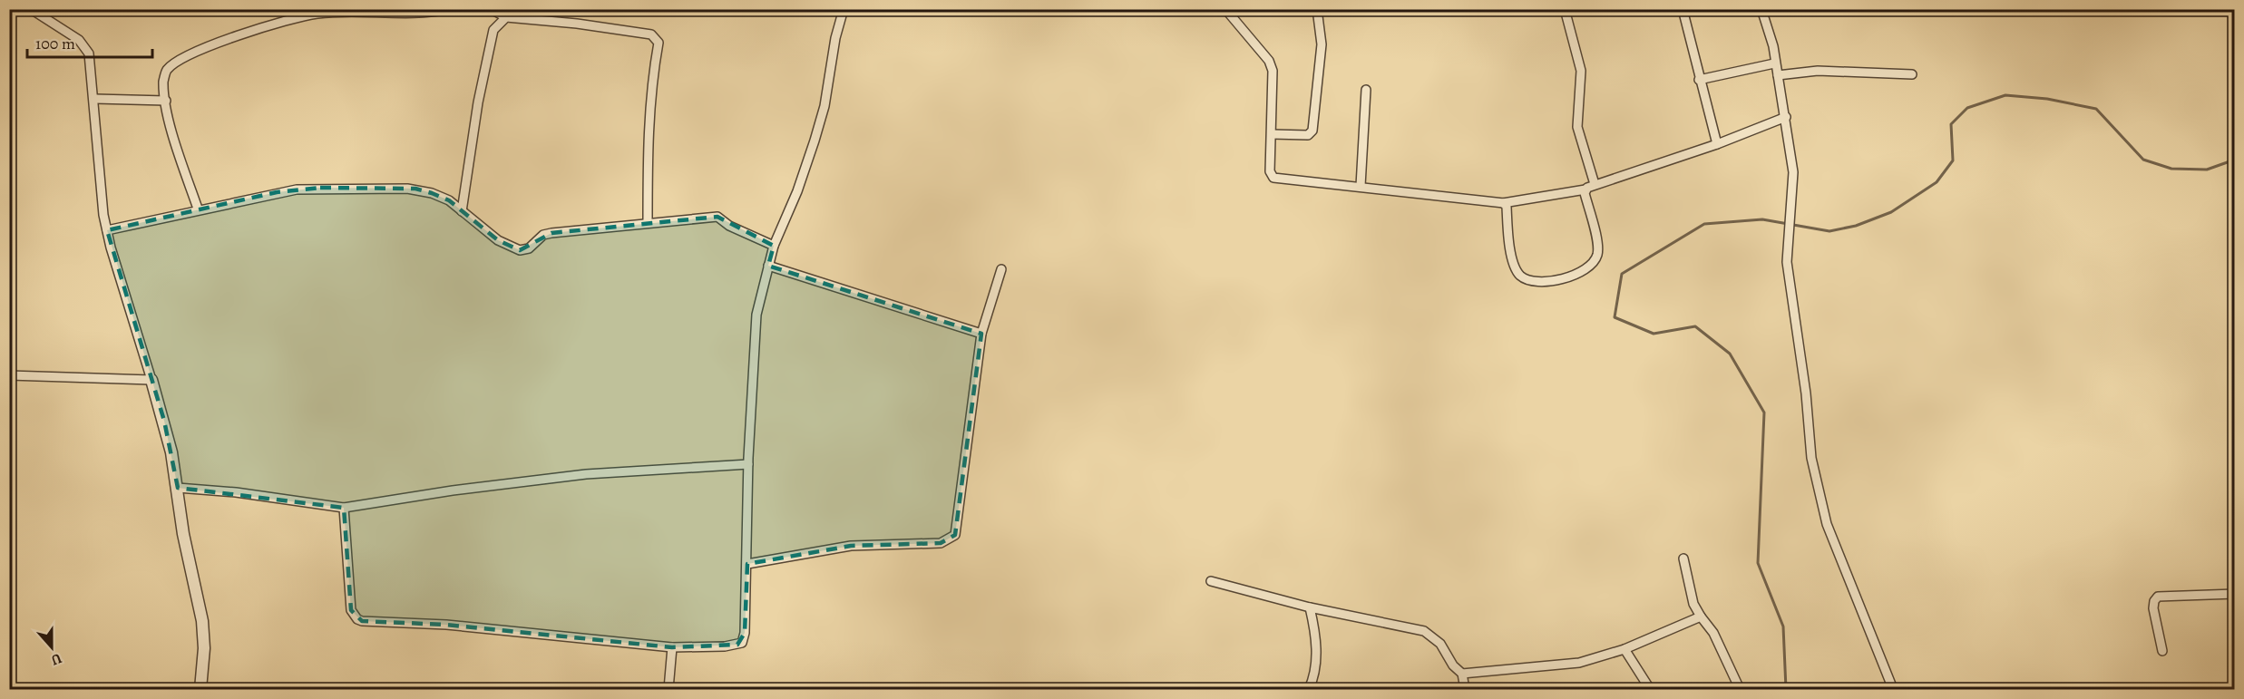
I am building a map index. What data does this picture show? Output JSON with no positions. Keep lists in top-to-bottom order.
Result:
{
  "scale_bar": "100 m",
  "north": "bottom"
}
